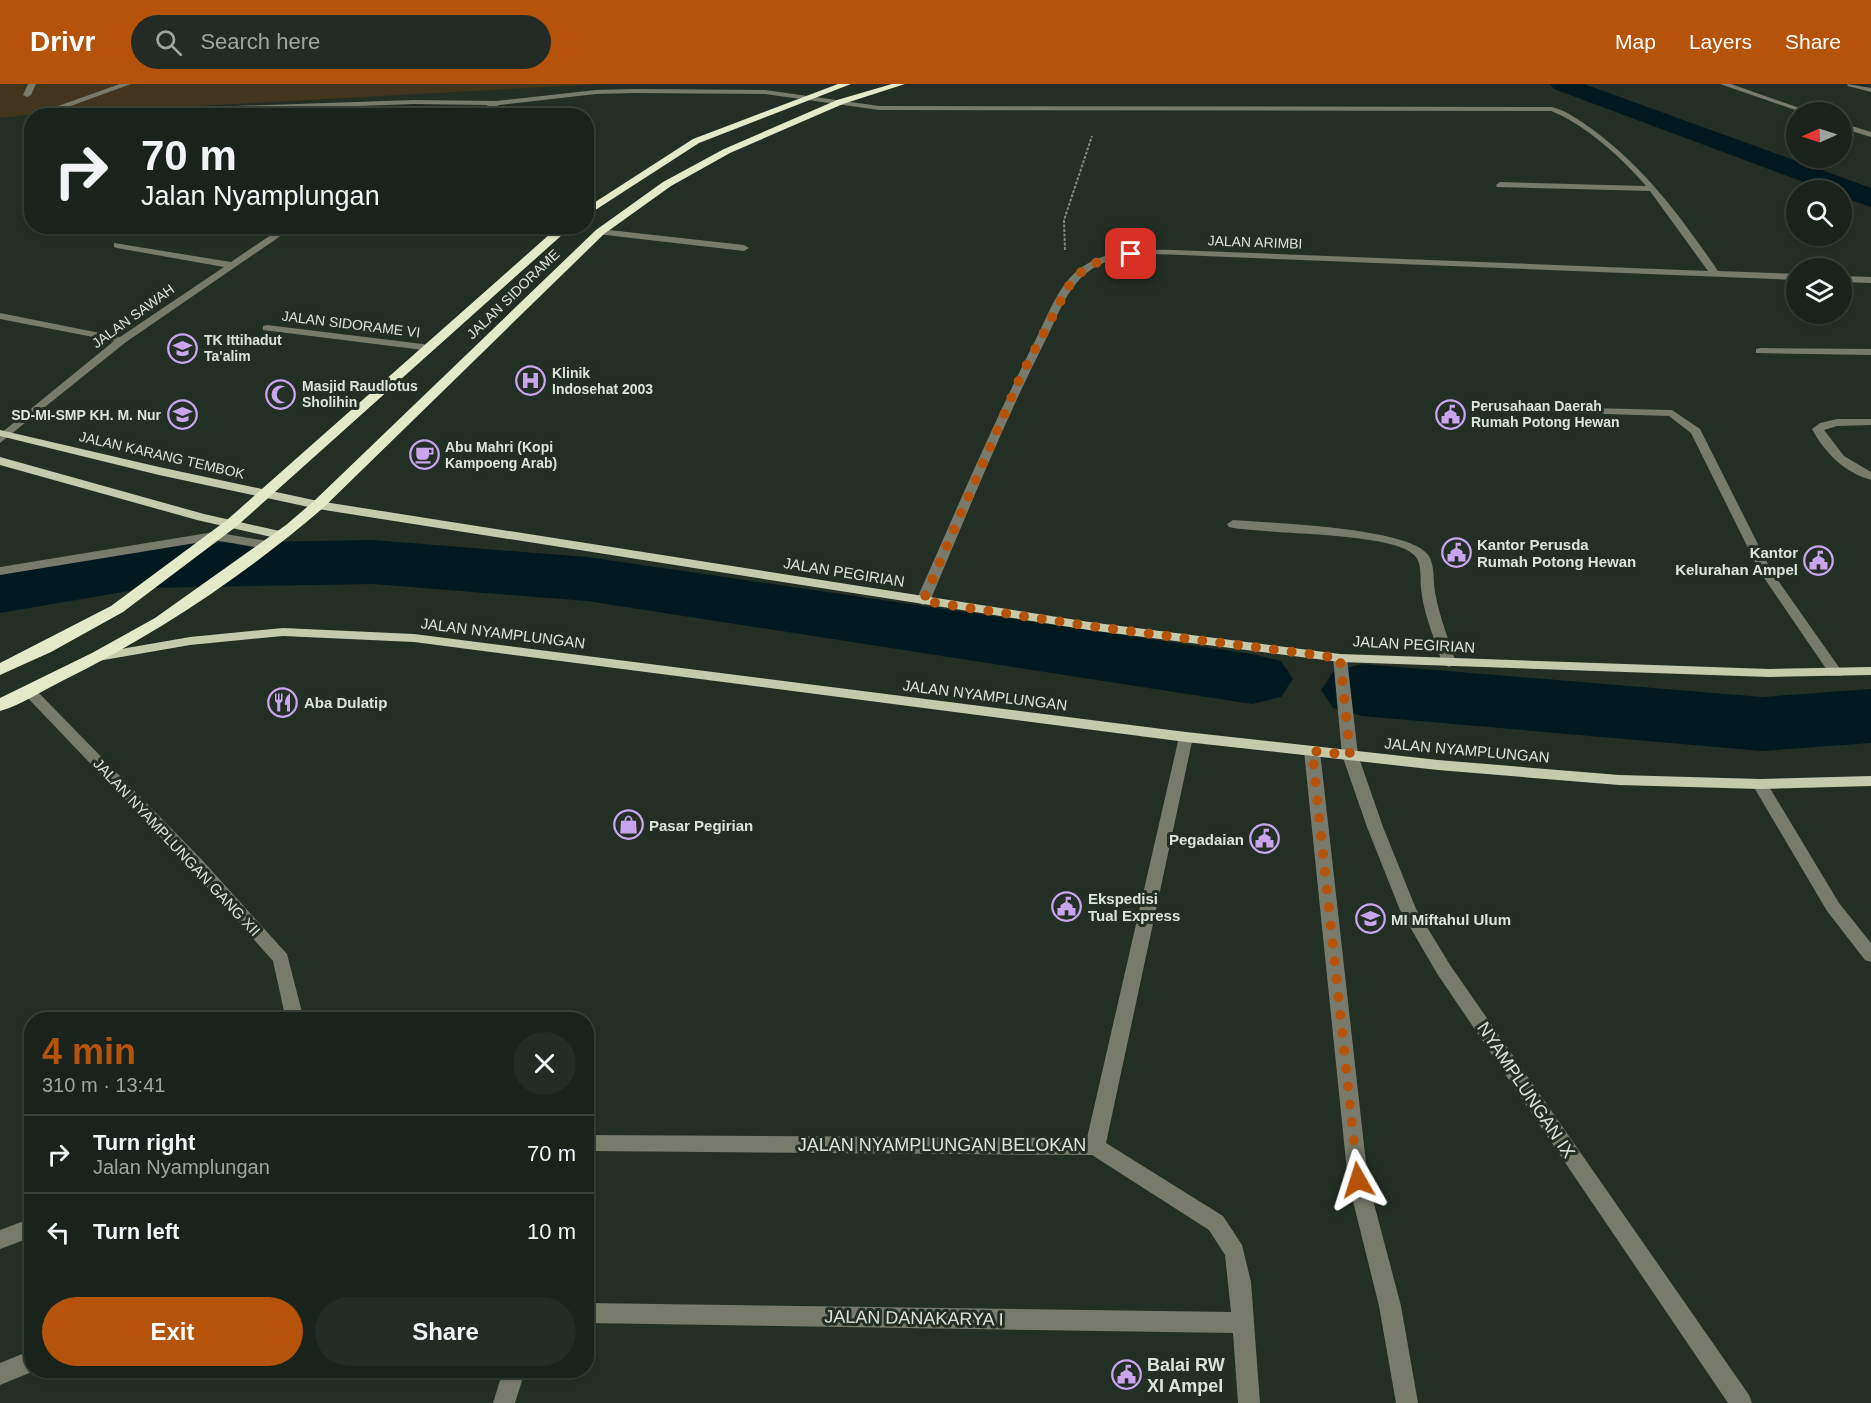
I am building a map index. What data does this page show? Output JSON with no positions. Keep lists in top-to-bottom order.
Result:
{
  "streets": {
    "highway": ["JALAN SIDORAME"],
    "main road": ["JALAN KARANG TEMBOK", "JALAN PEGIRIAN", "JALAN NYAMPLUNGAN"],
    "street": [
      "JALAN ARIMBI",
      "JALAN SAWAH",
      "JALAN SIDORAME VI",
      "JALAN NYAMPLUNGAN GANG XII",
      "NYAMPLUNGAN IX",
      "JALAN NYAMPLUNGAN BELOKAN",
      "JALAN DANAKARYA I"
    ]
  },
  "crossings": [
    ["JALAN ARIMBI", "JALAN PEGIRIAN"],
    ["JALAN SIDORAME", "JALAN SIDORAME VI"],
    ["JALAN SIDORAME", "JALAN KARANG TEMBOK"],
    ["JALAN SIDORAME", "JALAN PEGIRIAN"],
    ["JALAN SIDORAME", "JALAN NYAMPLUNGAN"],
    ["JALAN SIDORAME", "JALAN NYAMPLUNGAN GANG XII"],
    ["JALAN SAWAH", "JALAN KARANG TEMBOK"],
    ["JALAN KARANG TEMBOK", "JALAN PEGIRIAN"],
    ["JALAN PEGIRIAN", "NYAMPLUNGAN IX"],
    ["JALAN NYAMPLUNGAN", "NYAMPLUNGAN IX"],
    ["JALAN NYAMPLUNGAN", "JALAN NYAMPLUNGAN BELOKAN"]
  ],
  "places": {
    "school or university": ["TK Ittihadut Ta'alim", "SD-MI-SMP KH. M. Nur", "MI Miftahul Ulum"],
    "hospital": ["Klinik Indosehat 2003"],
    "mosque": ["Masjid Raudlotus Sholihin"],
    "public building": [
      "Perusahaan Daerah Rumah Potong Hewan",
      "Kantor Perusda Rumah Potong Hewan",
      "Kantor Kelurahan Ampel",
      "Pegadaian",
      "Ekspedisi Tual Express",
      "Balai RW XI Ampel"
    ],
    "cafe": ["Abu Mahri (Kopi Kampoeng Arab)"],
    "restaurant": ["Aba Dulatip"],
    "shop": ["Pasar Pegirian"]
  },
  "north": "left",
  "page": {
    "header": "Drivr",
    "search": "Search here",
    "nav": ["Map", "Layers", "Share"],
    "turn": ["70 m", "Jalan Nyamplungan"],
    "heading": ["4 min", "310 m · 13:41"],
    "list": [
      {
        "name": "Turn right",
        "note": "Jalan Nyamplungan",
        "value": "70 m"
      },
      {
        "name": "Turn left",
        "value": "10 m"
      }
    ],
    "buttons": ["Exit", "Share"]
  }
}
